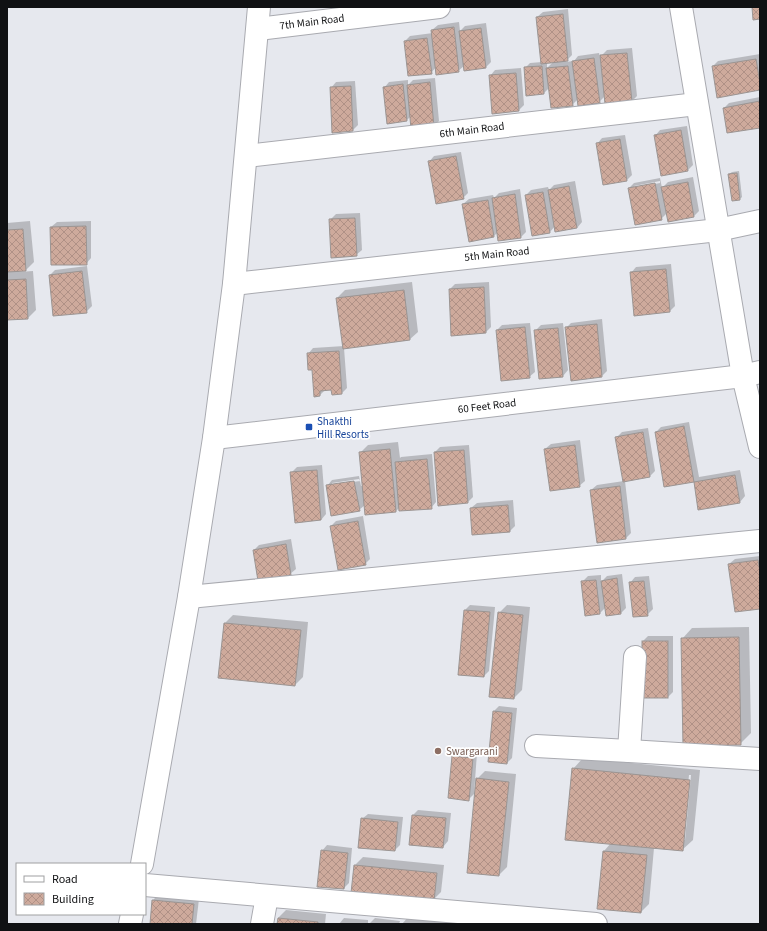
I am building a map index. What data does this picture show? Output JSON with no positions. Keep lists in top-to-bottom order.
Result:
{
  "streets": {
    "street": [
      "7th Main Road",
      "6th Main Road",
      "5th Main Road",
      "60 Feet Road"
    ]
  },
  "places": {
    "transit": ["Shakthi Hill Resorts"],
    "other": ["Swargarani"]
  },
  "legend": ["Road", "Building"]
}
